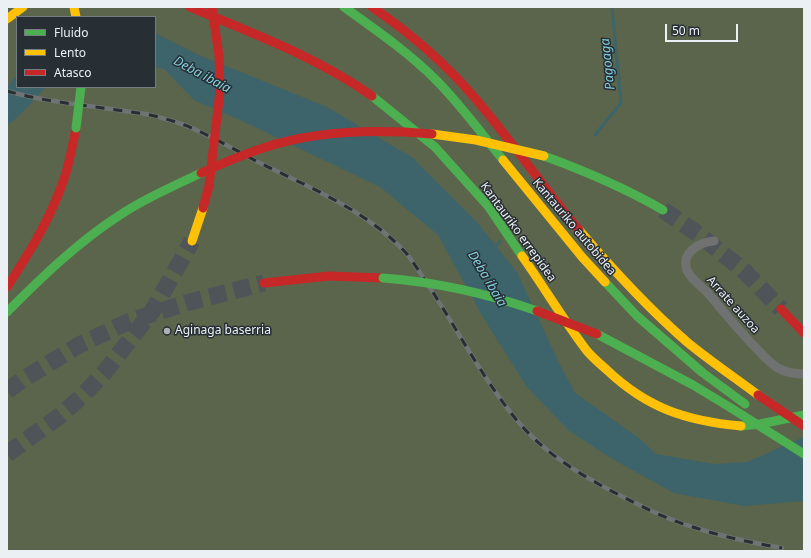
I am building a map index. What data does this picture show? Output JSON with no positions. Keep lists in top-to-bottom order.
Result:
{
  "streets": {
    "main road": ["Kantauriko autobidea", "Kantauriko errepidea"],
    "street": ["Arrate auzoa"]
  },
  "water": ["Pagoaga", "Deba ibaia"],
  "places": ["Aginaga baserria"],
  "legend": ["Fluido", "Lento", "Atasco"],
  "scale_bar": "50 m"
}
